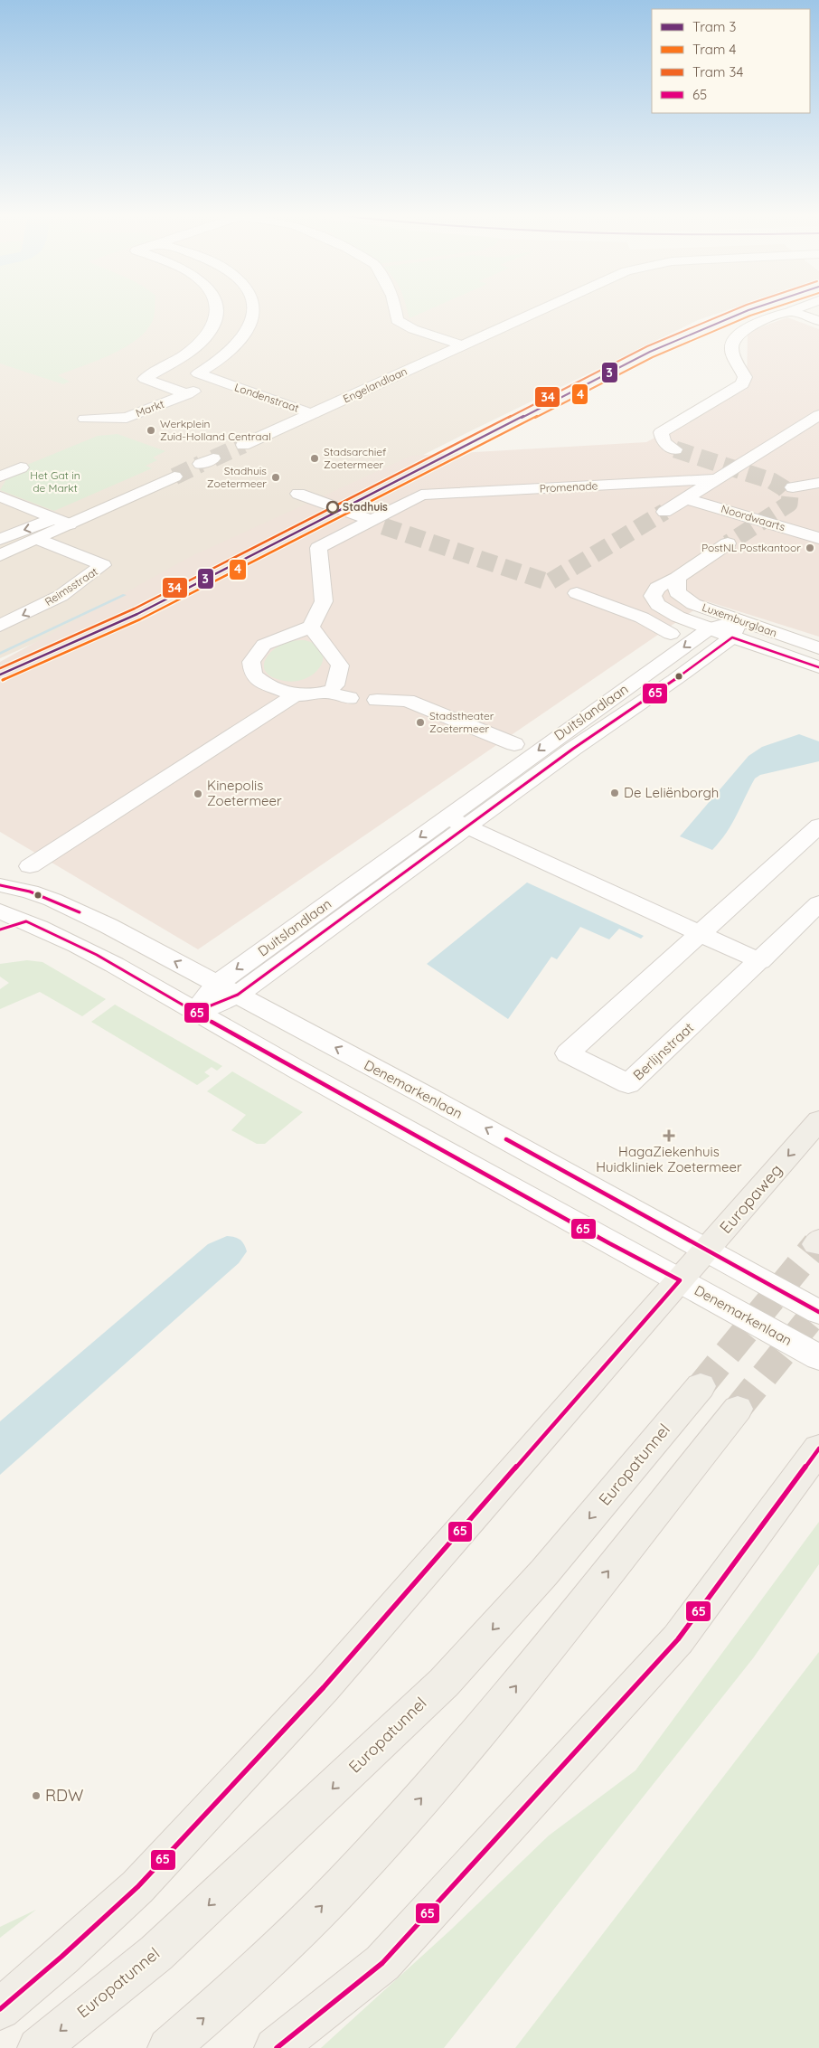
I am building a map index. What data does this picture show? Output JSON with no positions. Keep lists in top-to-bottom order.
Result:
{
  "streets": {
    "main road": ["Europaweg", "Europatunnel"],
    "street": [
      "Engelandlaan",
      "Londenstraat",
      "Markt",
      "Promenade",
      "Noordwaarts",
      "Reimsstraat",
      "Luxemburglaan",
      "Duitslandlaan",
      "Berlijnstraat",
      "Denemarkenlaan"
    ]
  },
  "crossings": [
    ["Engelandlaan", "Londenstraat"],
    ["Londenstraat", "Markt"],
    ["Promenade", "Noordwaarts"],
    ["Luxemburglaan", "Duitslandlaan"],
    ["Duitslandlaan", "Denemarkenlaan"],
    ["Denemarkenlaan", "Europaweg"]
  ],
  "parks": ["Het Gat in de Markt"],
  "places": {
    "other": [
      "Werkplein Zuid-Holland Centraal",
      "Stadsarchief Zoetermeer",
      "Stadhuis Zoetermeer",
      "Stadhuis",
      "PostNL Postkantoor",
      "Stadstheater Zoetermeer",
      "De Leliënborgh",
      "Kinepolis Zoetermeer",
      "RDW"
    ],
    "health": ["HagaZiekenhuis Huidkliniek Zoetermeer"]
  },
  "lines": [
    "tram line 3",
    "tram line 4",
    "tram line 34",
    "transit line 65"
  ],
  "legend": [
    "Tram 3",
    "Tram 4",
    "Tram 34",
    "65"
  ]
}
